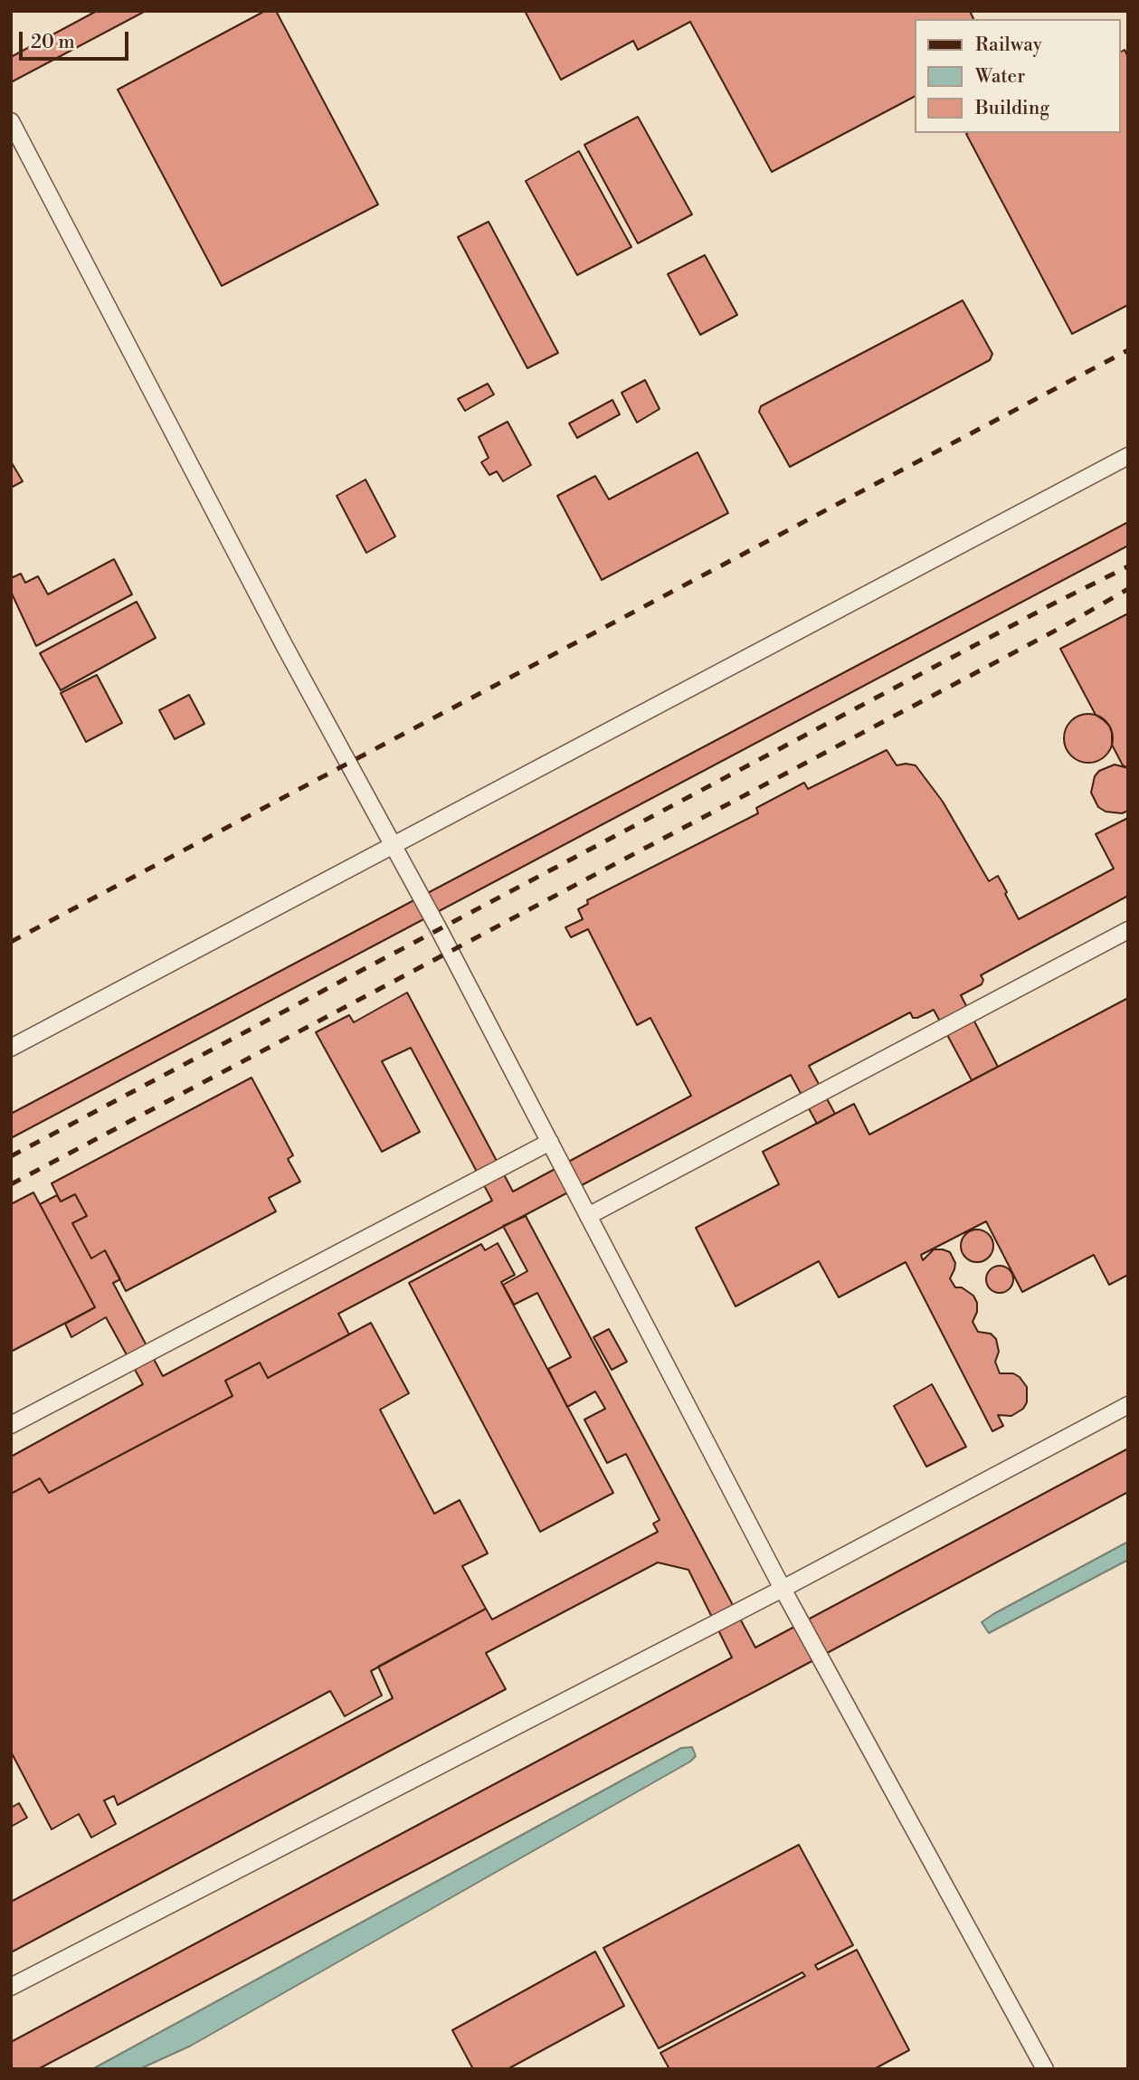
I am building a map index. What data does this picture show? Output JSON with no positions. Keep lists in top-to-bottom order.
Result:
{
  "legend": ["Railway", "Water", "Building"],
  "scale_bar": "20 m"
}
